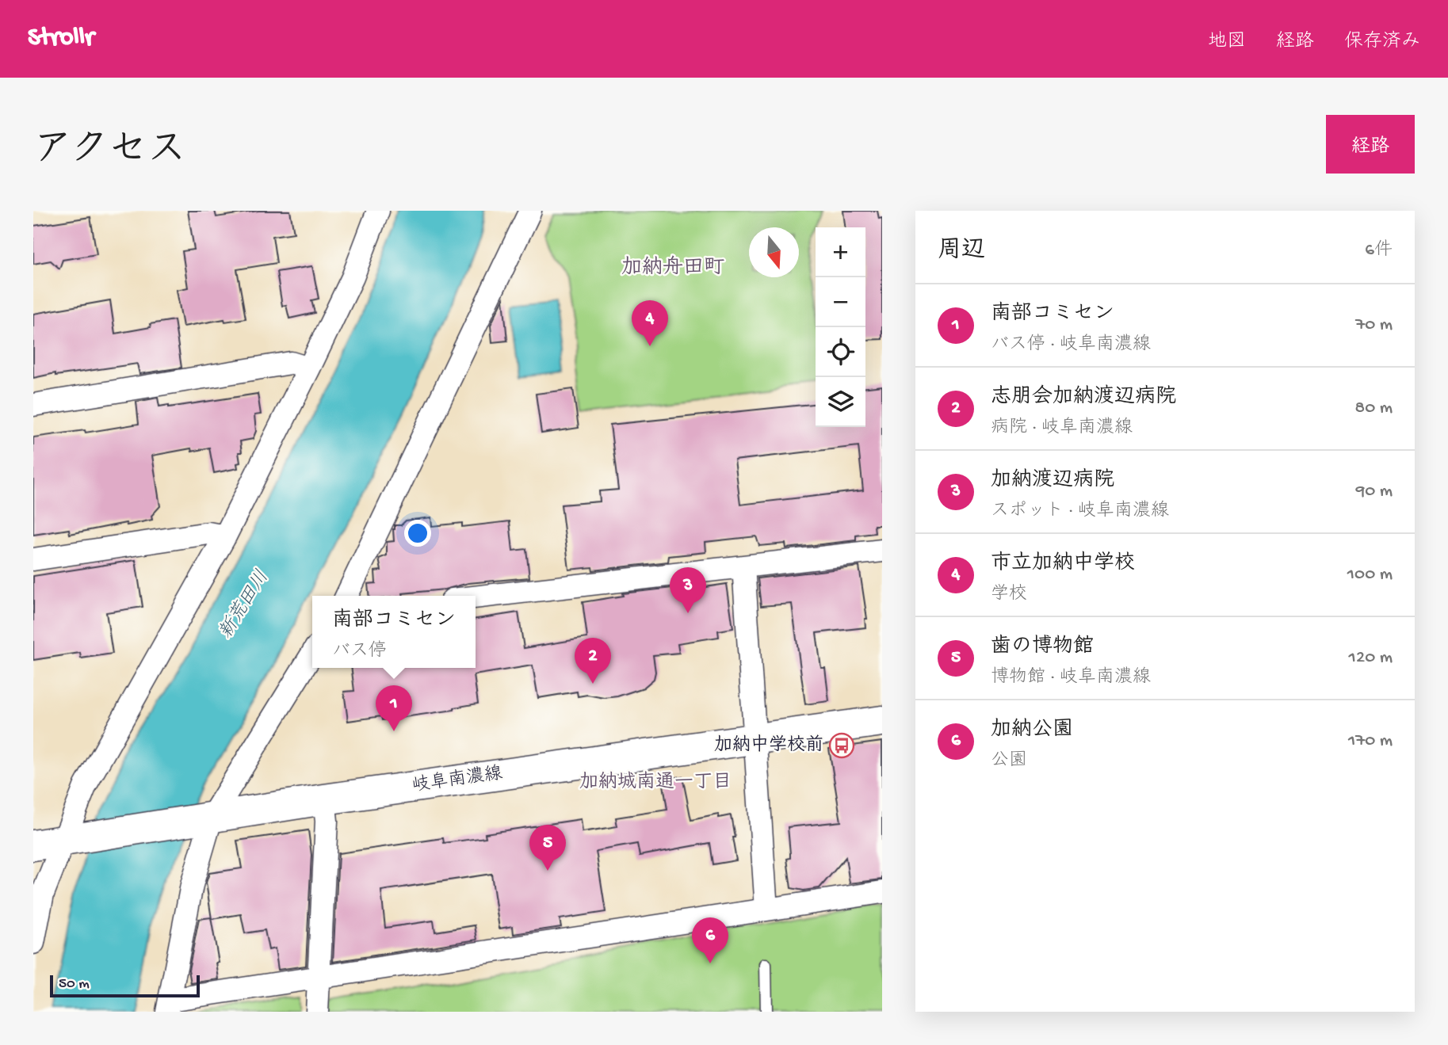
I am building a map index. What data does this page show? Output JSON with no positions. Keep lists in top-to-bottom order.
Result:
{
  "streets": {
    "main road": ["岐阜南濃線"]
  },
  "districts": ["加納舟田町", "加納城南通一丁目"],
  "water": ["新荒田川"],
  "places": {
    "bus stop": ["加納中学校前"]
  },
  "scale_bar": "50 m",
  "north": "bottom",
  "page": {
    "header": "Strollr",
    "nav": ["地図", "経路", "保存済み"],
    "title": "アクセス",
    "buttons": "経路",
    "heading": ["周辺", "6件"],
    "map_buttons": ["+", "−"],
    "list": [
      {
        "mark": "1",
        "name": "南部コミセン",
        "note": "バス停 · 岐阜南濃線",
        "value": "70 m"
      },
      {
        "mark": "2",
        "name": "志朋会加納渡辺病院",
        "note": "病院 · 岐阜南濃線",
        "value": "80 m"
      },
      {
        "mark": "3",
        "name": "加納渡辺病院",
        "note": "スポット · 岐阜南濃線",
        "value": "90 m"
      },
      {
        "mark": "4",
        "name": "市立加納中学校",
        "note": "学校",
        "value": "100 m"
      },
      {
        "mark": "5",
        "name": "歯の博物館",
        "note": "博物館 · 岐阜南濃線",
        "value": "120 m"
      },
      {
        "mark": "6",
        "name": "加納公園",
        "note": "公園",
        "value": "170 m"
      }
    ],
    "pins": [
      "4",
      "3",
      "2",
      "1",
      "5",
      "6"
    ],
    "popup": ["南部コミセン", "バス停"],
    "scale": "50 m"
  }
}
